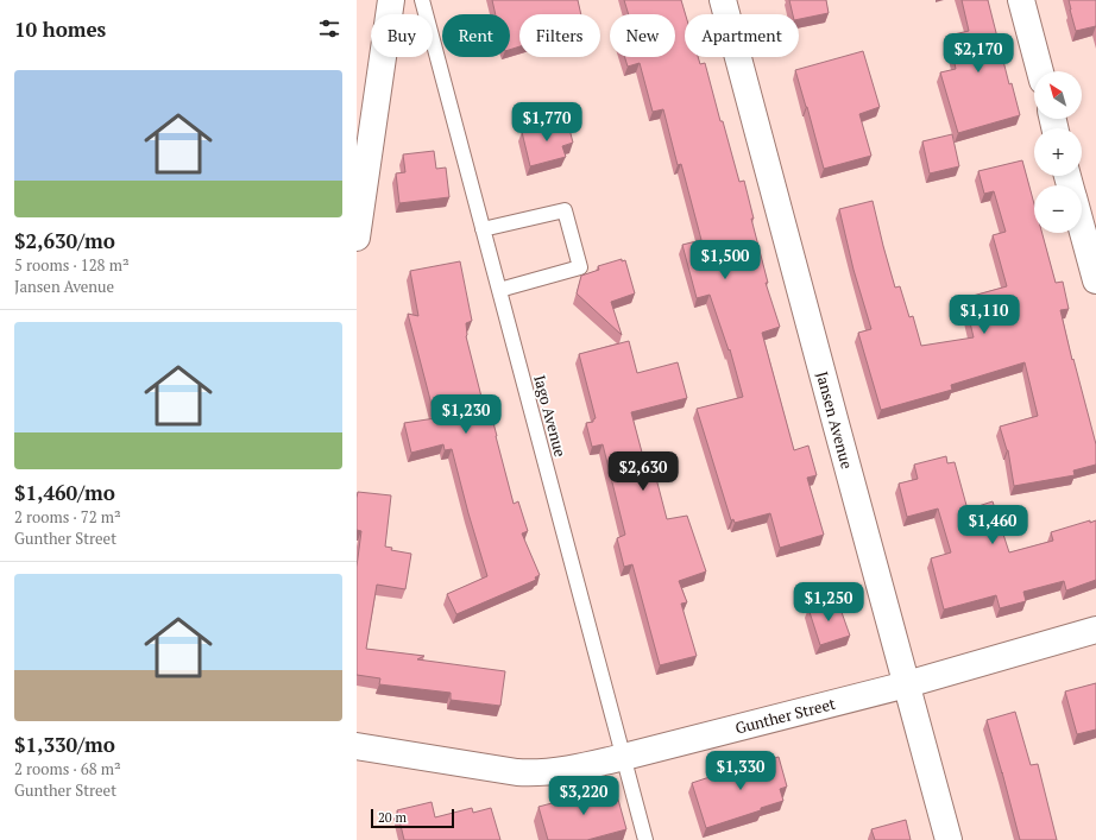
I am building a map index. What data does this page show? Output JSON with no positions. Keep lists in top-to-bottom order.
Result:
{
  "streets": {
    "street": ["Jansen Avenue", "Gunther Street"],
    "lane": ["Iago Avenue"]
  },
  "crossings": [
    ["Iago Avenue", "Gunther Street"],
    ["Jansen Avenue", "Gunther Street"]
  ],
  "scale_bar": "20 m",
  "north": "top left",
  "page": {
    "heading": "10 homes",
    "chip": [
      "Buy",
      "Rent",
      "Filters",
      "New",
      "Apartment"
    ],
    "price": [
      "$2,170",
      "$1,770",
      "$1,500",
      "$1,110",
      "$1,230",
      "$2,630",
      "$1,460",
      "$1,250",
      "$1,330",
      "$3,220"
    ],
    "list": [
      {
        "name": "$2,630/mo",
        "note": "5 rooms · 128 m² · Jansen Avenue"
      },
      {
        "name": "$1,460/mo",
        "note": "2 rooms · 72 m² · Gunther Street"
      },
      {
        "name": "$1,330/mo",
        "note": "2 rooms · 68 m² · Gunther Street"
      }
    ],
    "map_buttons": ["+", "−"],
    "scale": "20 m"
  }
}
